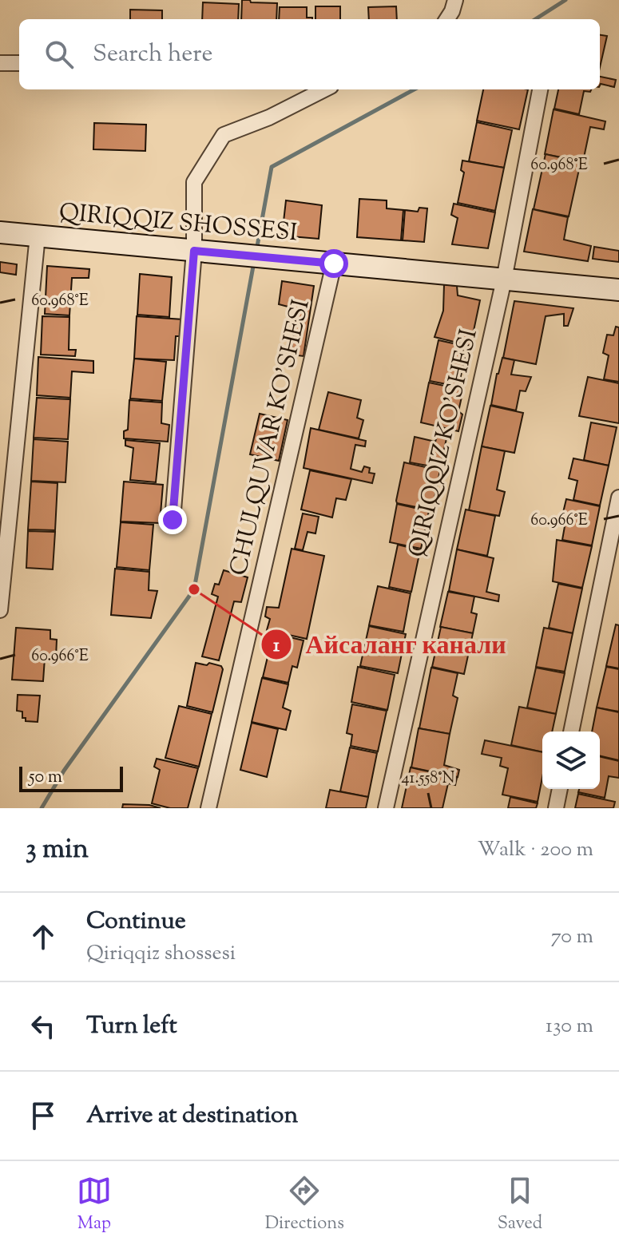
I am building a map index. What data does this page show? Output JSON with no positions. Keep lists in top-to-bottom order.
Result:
{
  "streets": {
    "main road": ["QIRIQQIZ SHOSSESI"],
    "street": ["CHULQUVAR KO'SHESI", "QIRIQQIZ KO'SHESI"]
  },
  "crossings": [
    ["QIRIQQIZ SHOSSESI", "CHULQUVAR KO'SHESI"],
    ["QIRIQQIZ SHOSSESI", "QIRIQQIZ KO'SHESI"]
  ],
  "places": ["Айсаланг канали"],
  "scale_bar": "50 m",
  "page": {
    "search": "Search here",
    "scale": "50 m",
    "heading": ["3 min", "Walk · 200 m"],
    "list": [
      ["Continue", "Qiriqqiz shossesi", "70 m"],
      ["Turn left", "130 m"],
      "Arrive at destination"
    ],
    "nav": ["Map", "Directions", "Saved"]
  },
  "coordinates": ["60.968°E", "60.966°E", "41.558°N"]
}
